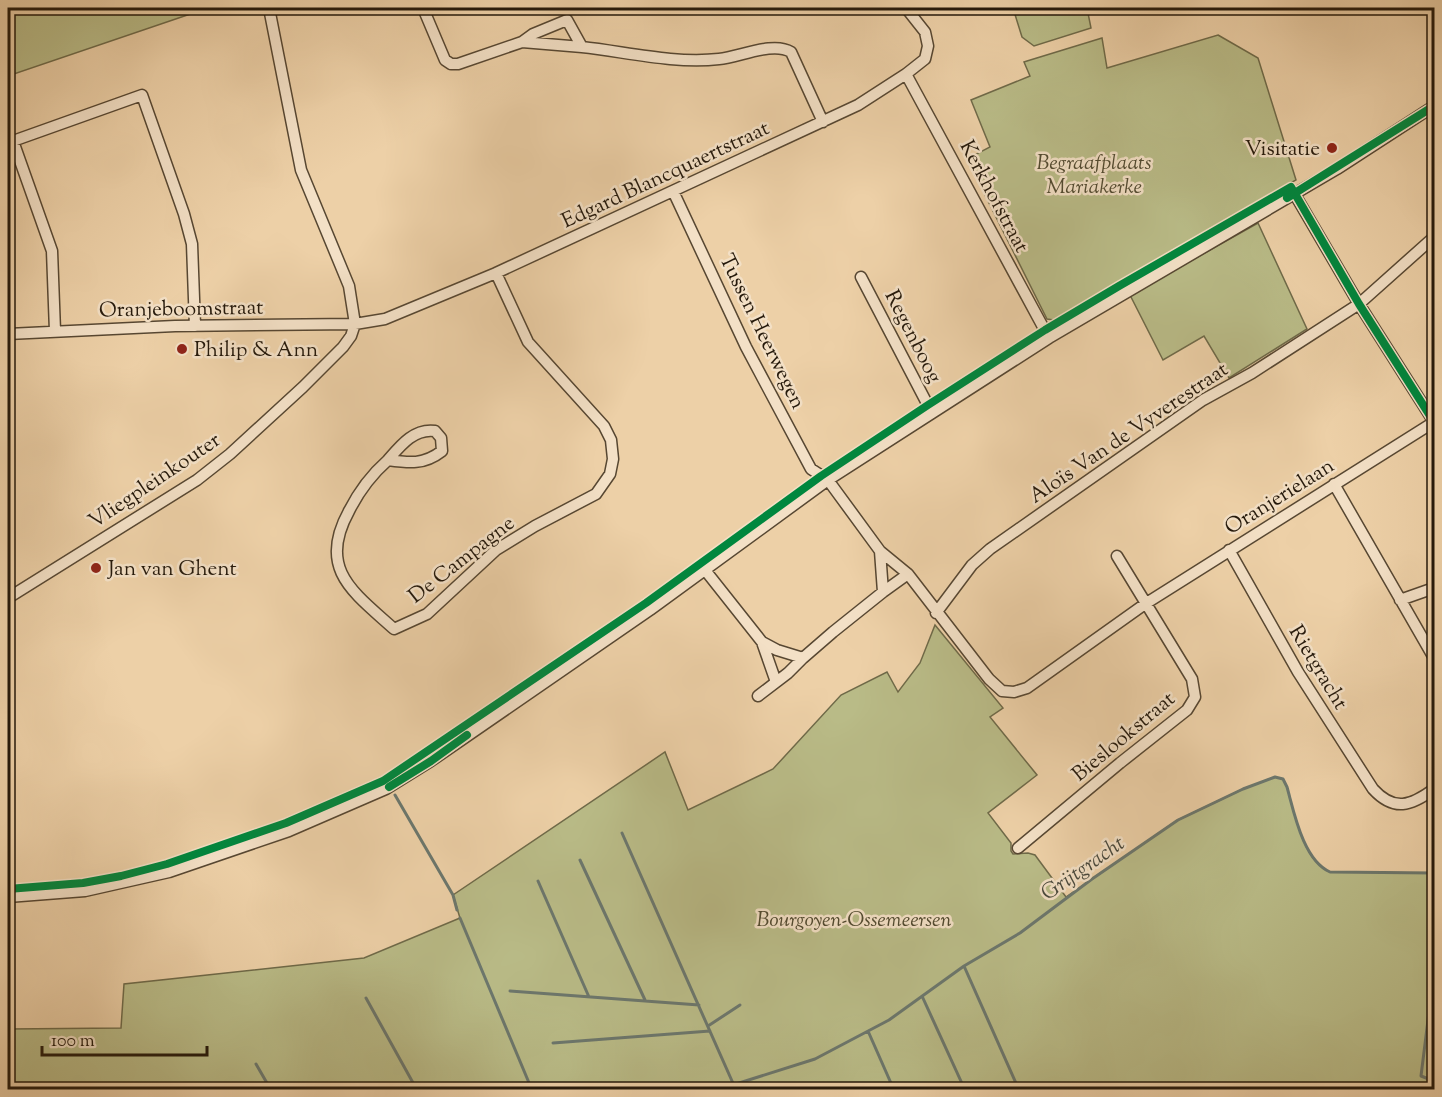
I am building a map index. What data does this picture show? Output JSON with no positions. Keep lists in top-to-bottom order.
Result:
{
  "streets": {
    "street": [
      "Edgard Blancquaertstraat",
      "Kerkhofstraat",
      "Oranjeboomstraat",
      "Tussen Heerwegen",
      "Regenboog",
      "Aloïs Van de Vyverestraat",
      "Vliegpleinkouter",
      "Oranjerielaan",
      "De Campagne",
      "Rietgracht",
      "Bieslookstraat"
    ]
  },
  "crossings": [
    ["Edgard Blancquaertstraat", "Kerkhofstraat"],
    ["Edgard Blancquaertstraat", "Oranjeboomstraat"],
    ["Edgard Blancquaertstraat", "Tussen Heerwegen"],
    ["Edgard Blancquaertstraat", "Vliegpleinkouter"],
    ["Edgard Blancquaertstraat", "De Campagne"],
    ["Oranjeboomstraat", "Vliegpleinkouter"],
    ["Tussen Heerwegen", "Oranjerielaan"],
    ["Aloïs Van de Vyverestraat", "Oranjerielaan"],
    ["Oranjerielaan", "Rietgracht"],
    ["Oranjerielaan", "Bieslookstraat"]
  ],
  "water": ["Grijtgracht"],
  "parks": ["Begraafplaats Mariakerke", "Bourgoyen-Ossemeersen"],
  "places": ["Visitatie", "Philip & Ann", "Jan van Ghent"],
  "scale_bar": "100 m"
}
